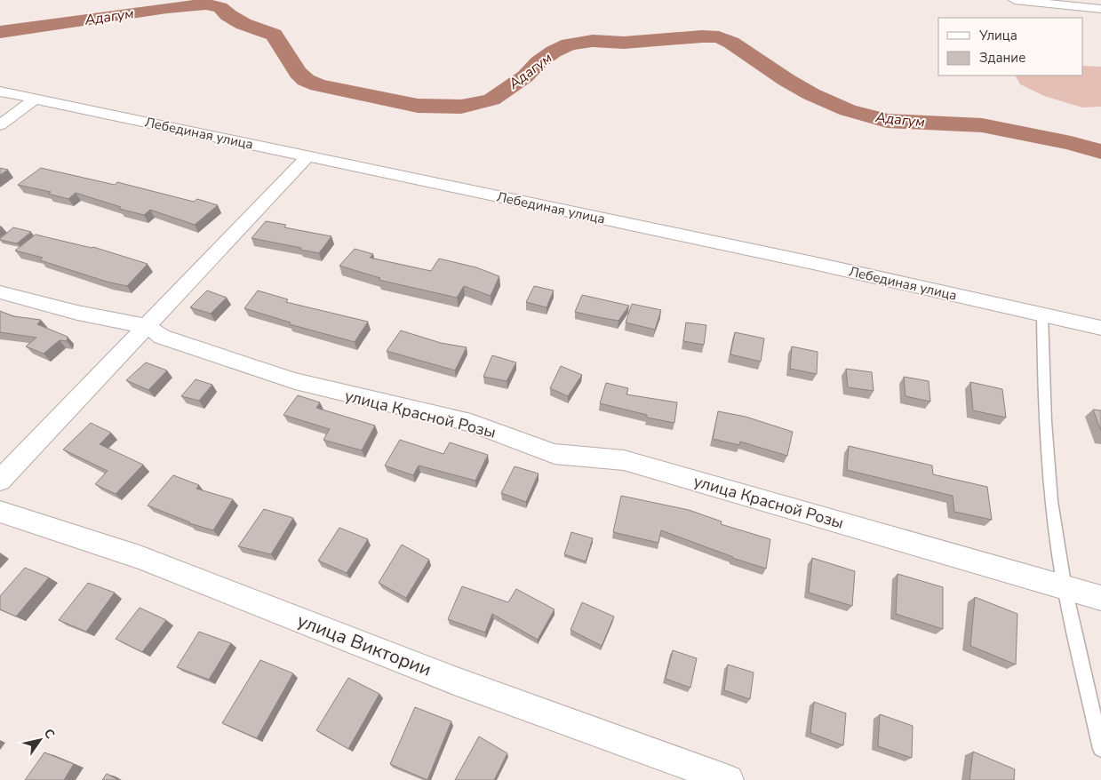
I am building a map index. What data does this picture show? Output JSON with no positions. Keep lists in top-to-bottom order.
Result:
{
  "streets": {
    "street": ["Лебединая улица", "улица Красной Розы", "улица Виктории"]
  },
  "water": ["Адагум"],
  "legend": ["Улица", "Здание"],
  "north": "top right"
}
